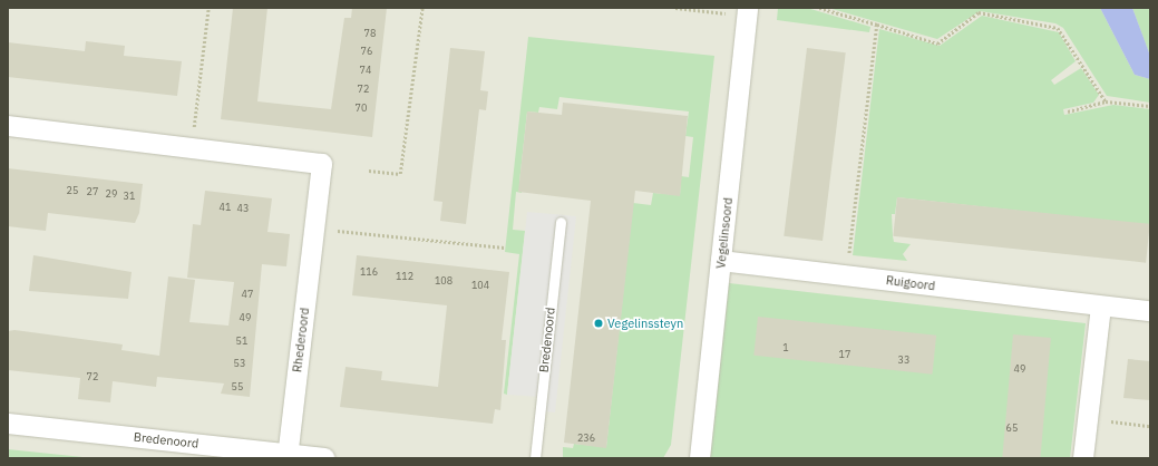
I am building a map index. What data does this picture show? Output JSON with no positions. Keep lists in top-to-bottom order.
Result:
{
  "streets": {
    "street": [
      "Vegelinsoord",
      "Ruigoord",
      "Rhederoord",
      "Bredenoord"
    ]
  },
  "crossings": [
    ["Vegelinsoord", "Ruigoord"],
    ["Rhederoord", "Bredenoord"]
  ],
  "places": ["Vegelinssteyn"],
  "house_numbers": [
    "78",
    "76",
    "74",
    "72",
    "70",
    "25",
    "27",
    "29",
    "31",
    "41",
    "43",
    "116",
    "112",
    "108",
    "104",
    "47",
    "49",
    "51",
    "1",
    "17",
    "33",
    "53",
    "49",
    "72",
    "55",
    "65",
    "236"
  ]
}
